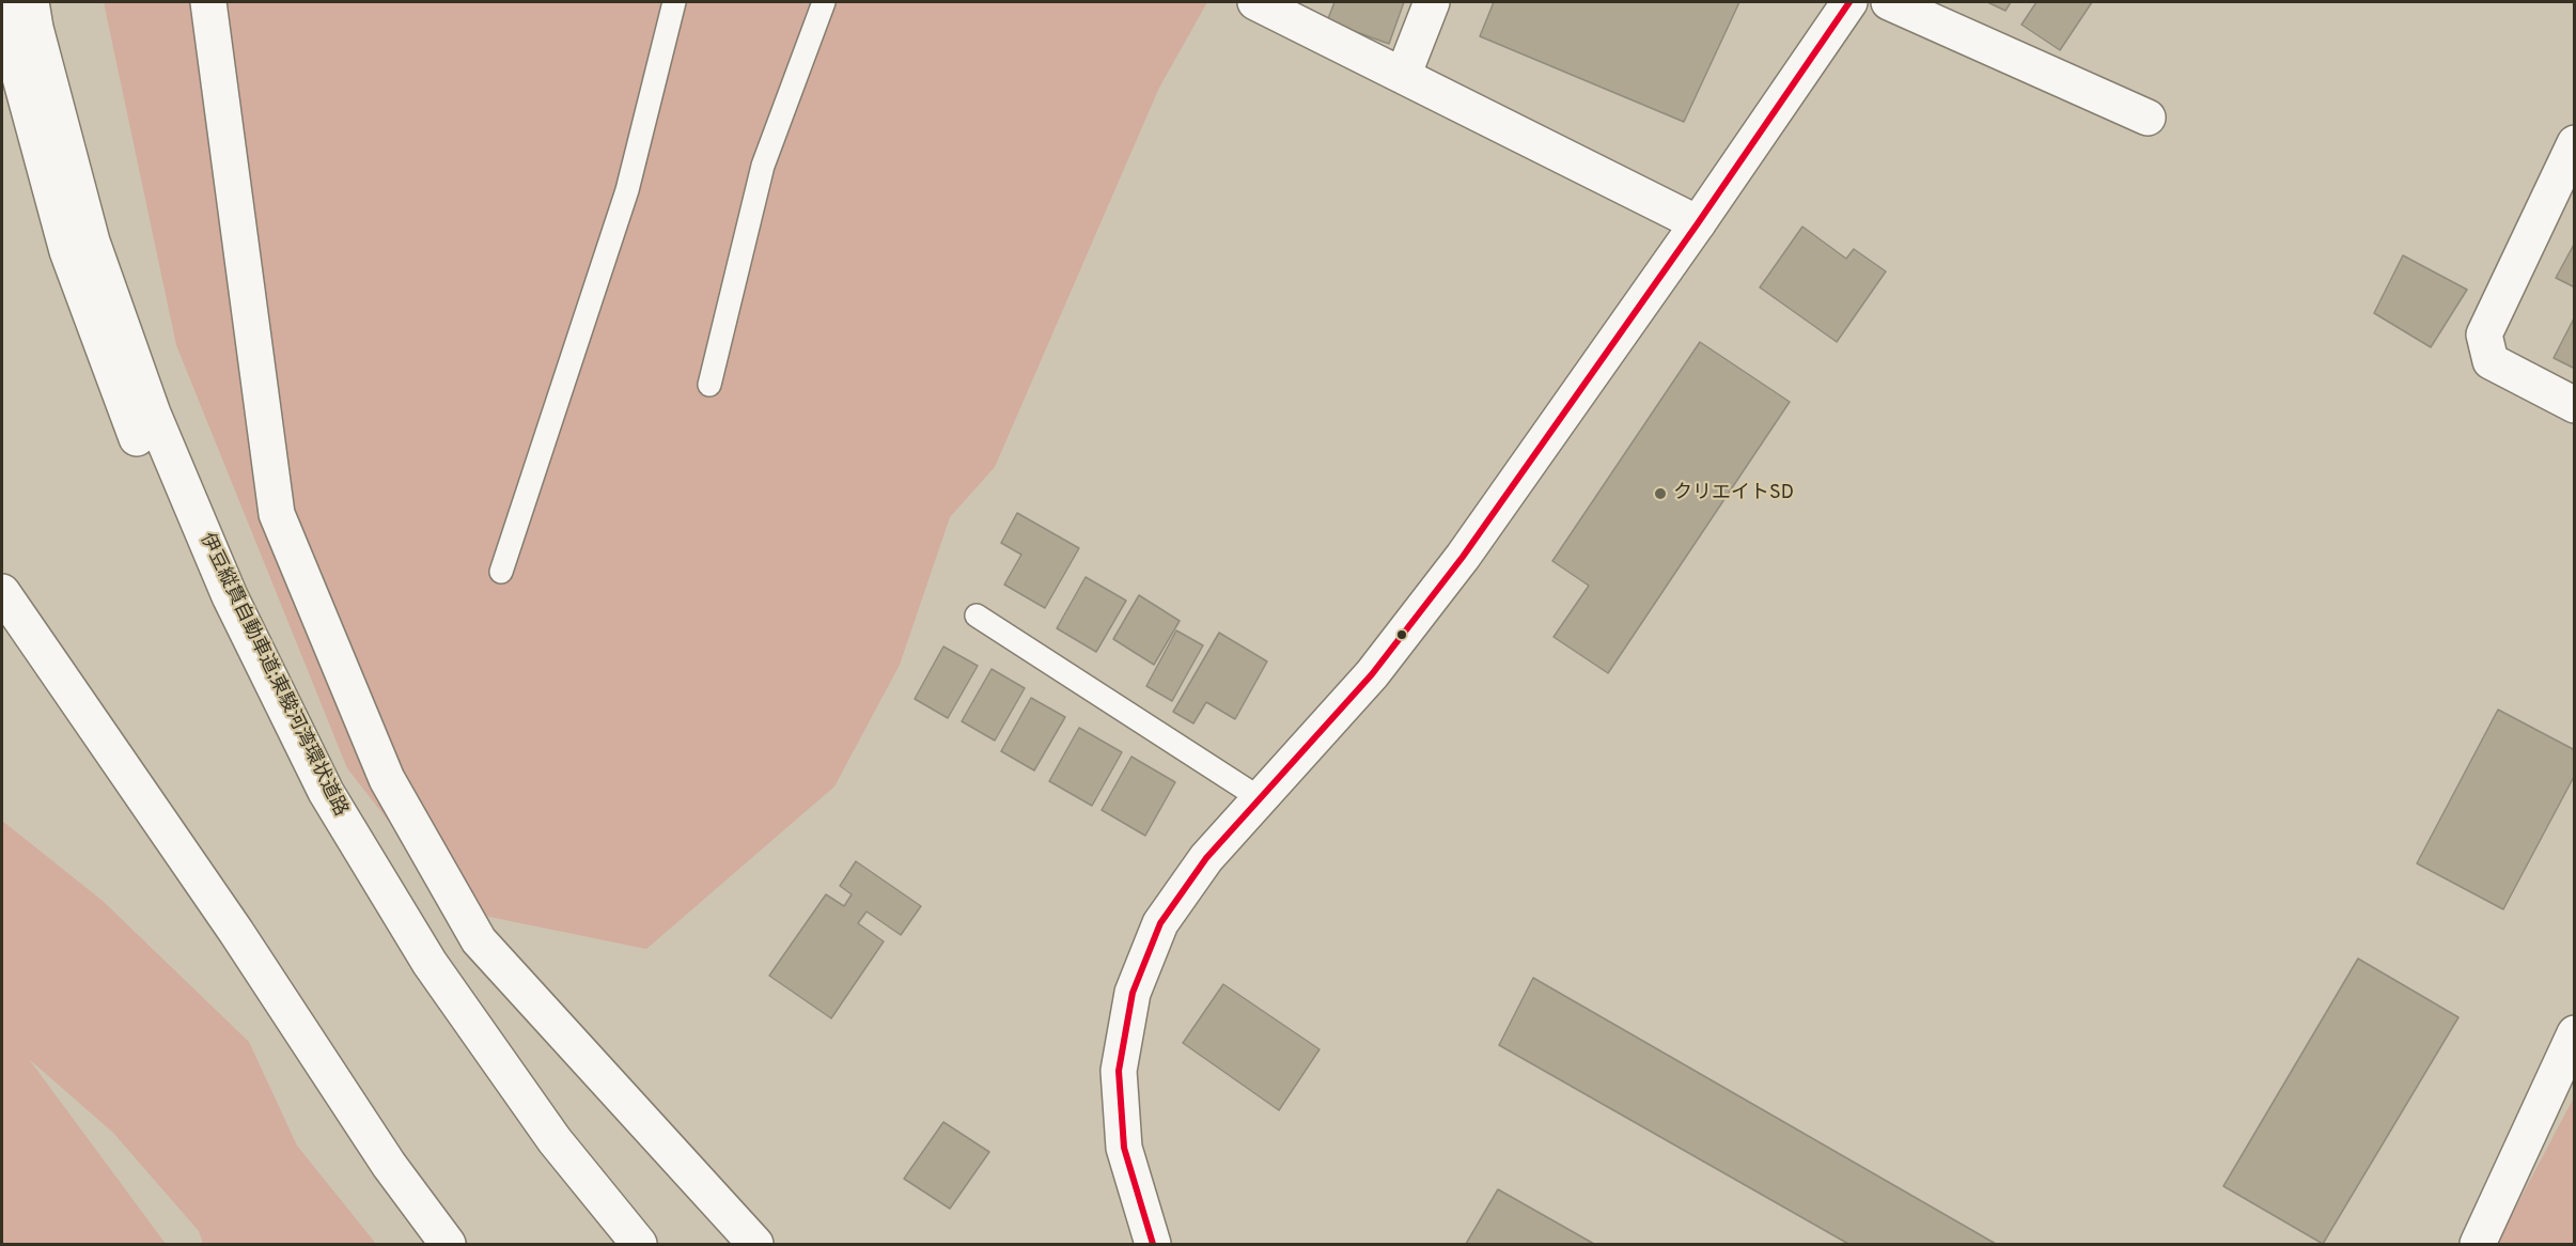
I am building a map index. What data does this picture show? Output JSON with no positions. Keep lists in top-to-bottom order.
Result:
{
  "streets": {
    "main road": ["伊豆縦貫自動車道;東駿河湾環状道路"]
  },
  "places": ["クリエイトSD"]
}
